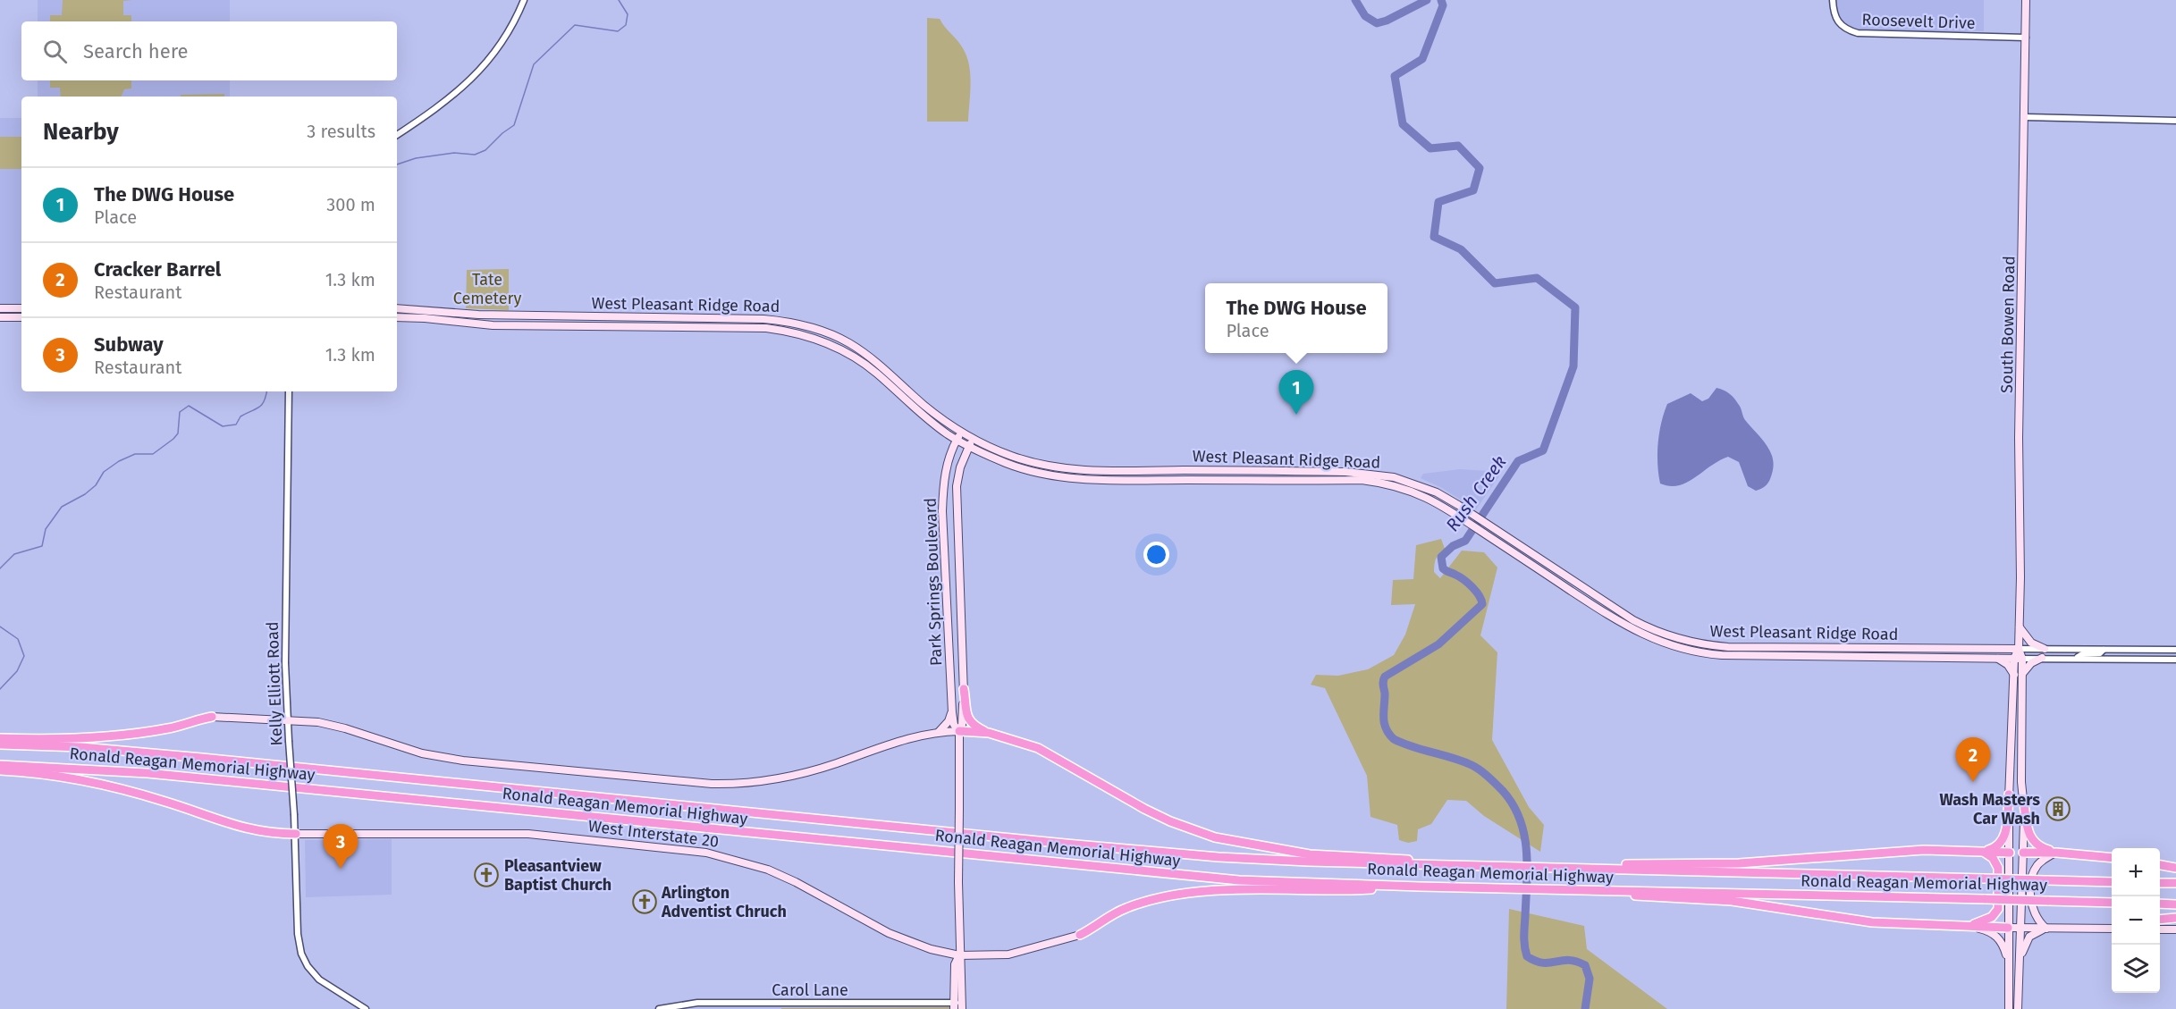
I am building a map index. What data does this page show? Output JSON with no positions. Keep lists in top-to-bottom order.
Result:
{
  "streets": {
    "highway": ["Ronald Reagan Memorial Highway"],
    "main road": [
      "West Pleasant Ridge Road",
      "South Bowen Road",
      "Park Springs Boulevard",
      "West Interstate 20"
    ],
    "street": ["Roosevelt Drive", "Kelly Elliott Road", "Carol Lane"]
  },
  "crossings": [
    ["Roosevelt Drive", "South Bowen Road"],
    ["West Pleasant Ridge Road", "South Bowen Road"],
    ["West Pleasant Ridge Road", "Park Springs Boulevard"],
    ["Park Springs Boulevard", "West Interstate 20"],
    ["Park Springs Boulevard", "Carol Lane"],
    ["Kelly Elliott Road", "West Interstate 20"]
  ],
  "water": ["Rush Creek"],
  "parks": ["Tate Cemetery"],
  "places": {
    "building": ["Wash Masters Car Wash"],
    "church": ["Pleasantview Baptist Church", "Arlington Adventist Chruch"]
  },
  "page": {
    "search": "Search here",
    "heading": ["Nearby", "3 results"],
    "list": [
      {
        "mark": "1",
        "name": "The DWG House",
        "note": "Place",
        "value": "300 m"
      },
      {
        "mark": "2",
        "name": "Cracker Barrel",
        "note": "Restaurant",
        "value": "1.3 km"
      },
      {
        "mark": "3",
        "name": "Subway",
        "note": "Restaurant",
        "value": "1.3 km"
      }
    ],
    "popup": ["The DWG House", "Place"],
    "pins": ["1", "2", "3"],
    "map_buttons": ["+", "−"]
  }
}
